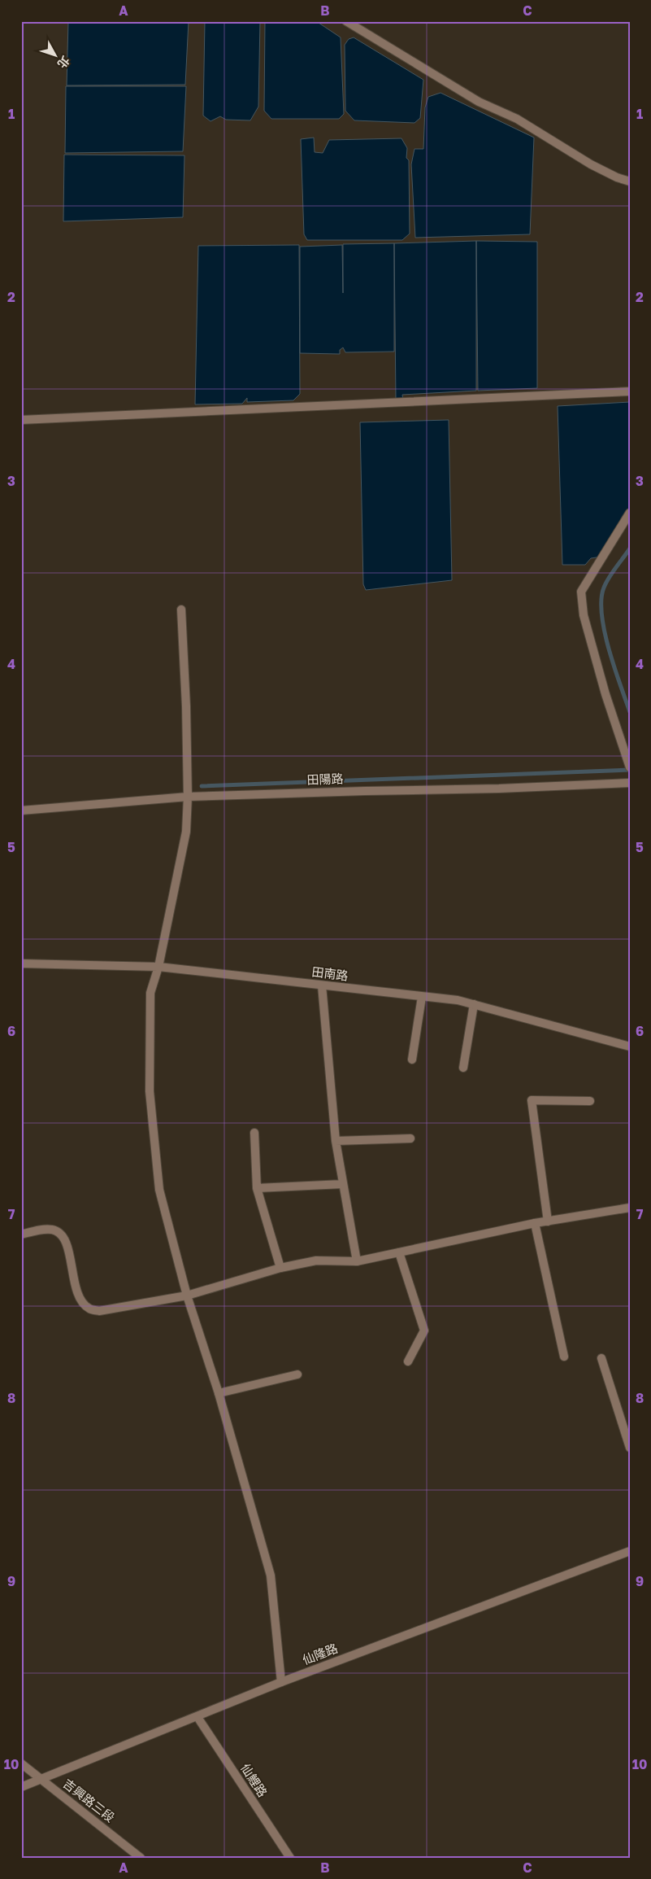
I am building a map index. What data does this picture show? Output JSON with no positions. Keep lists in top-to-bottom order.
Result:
{
  "streets": {
    "street": [
      "田陽路",
      "田南路",
      "仙隆路",
      "仙鯉路",
      "吉興路三段"
    ]
  },
  "crossings": [
    ["仙隆路", "仙鯉路"],
    ["仙隆路", "吉興路三段"]
  ],
  "north": "bottom right",
  "grid": {
    "columns": ["A", "B", "C"],
    "rows": [
      "1",
      "2",
      "3",
      "4",
      "5",
      "6",
      "7",
      "8",
      "9",
      "10"
    ]
  }
}
